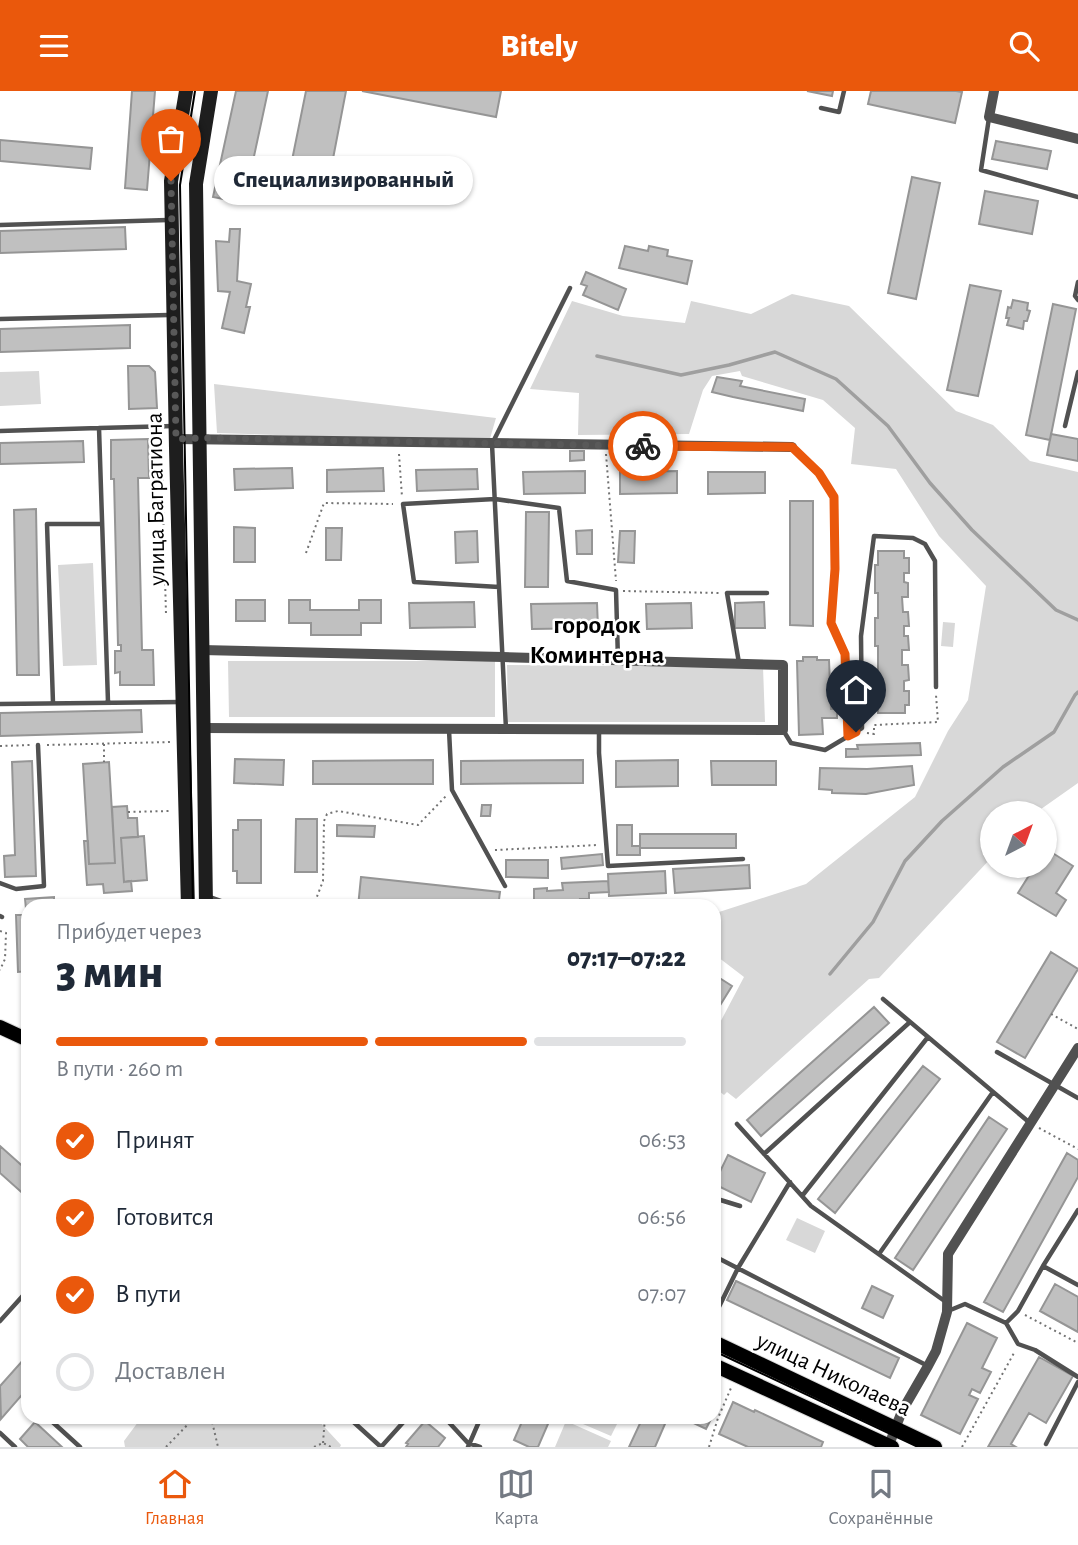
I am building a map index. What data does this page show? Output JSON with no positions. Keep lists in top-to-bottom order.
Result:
{
  "streets": {
    "main road": ["улица Багратиона", "улица Николаева"]
  },
  "districts": ["городок Коминтерна"],
  "places": ["Специализированный"],
  "north": "top right",
  "page": {
    "header": "Bitely",
    "bubble": "Специализированный",
    "heading": ["3 мин", "Прибудет через", "07:17–07:22"],
    "bar": "В пути · 260 m",
    "list": [
      ["Принят", "06:53"],
      ["Готовится", "06:56"],
      ["В пути", "07:07"],
      "Доставлен"
    ],
    "tabs": ["Главная", "Карта", "Сохранённые"]
  }
}
